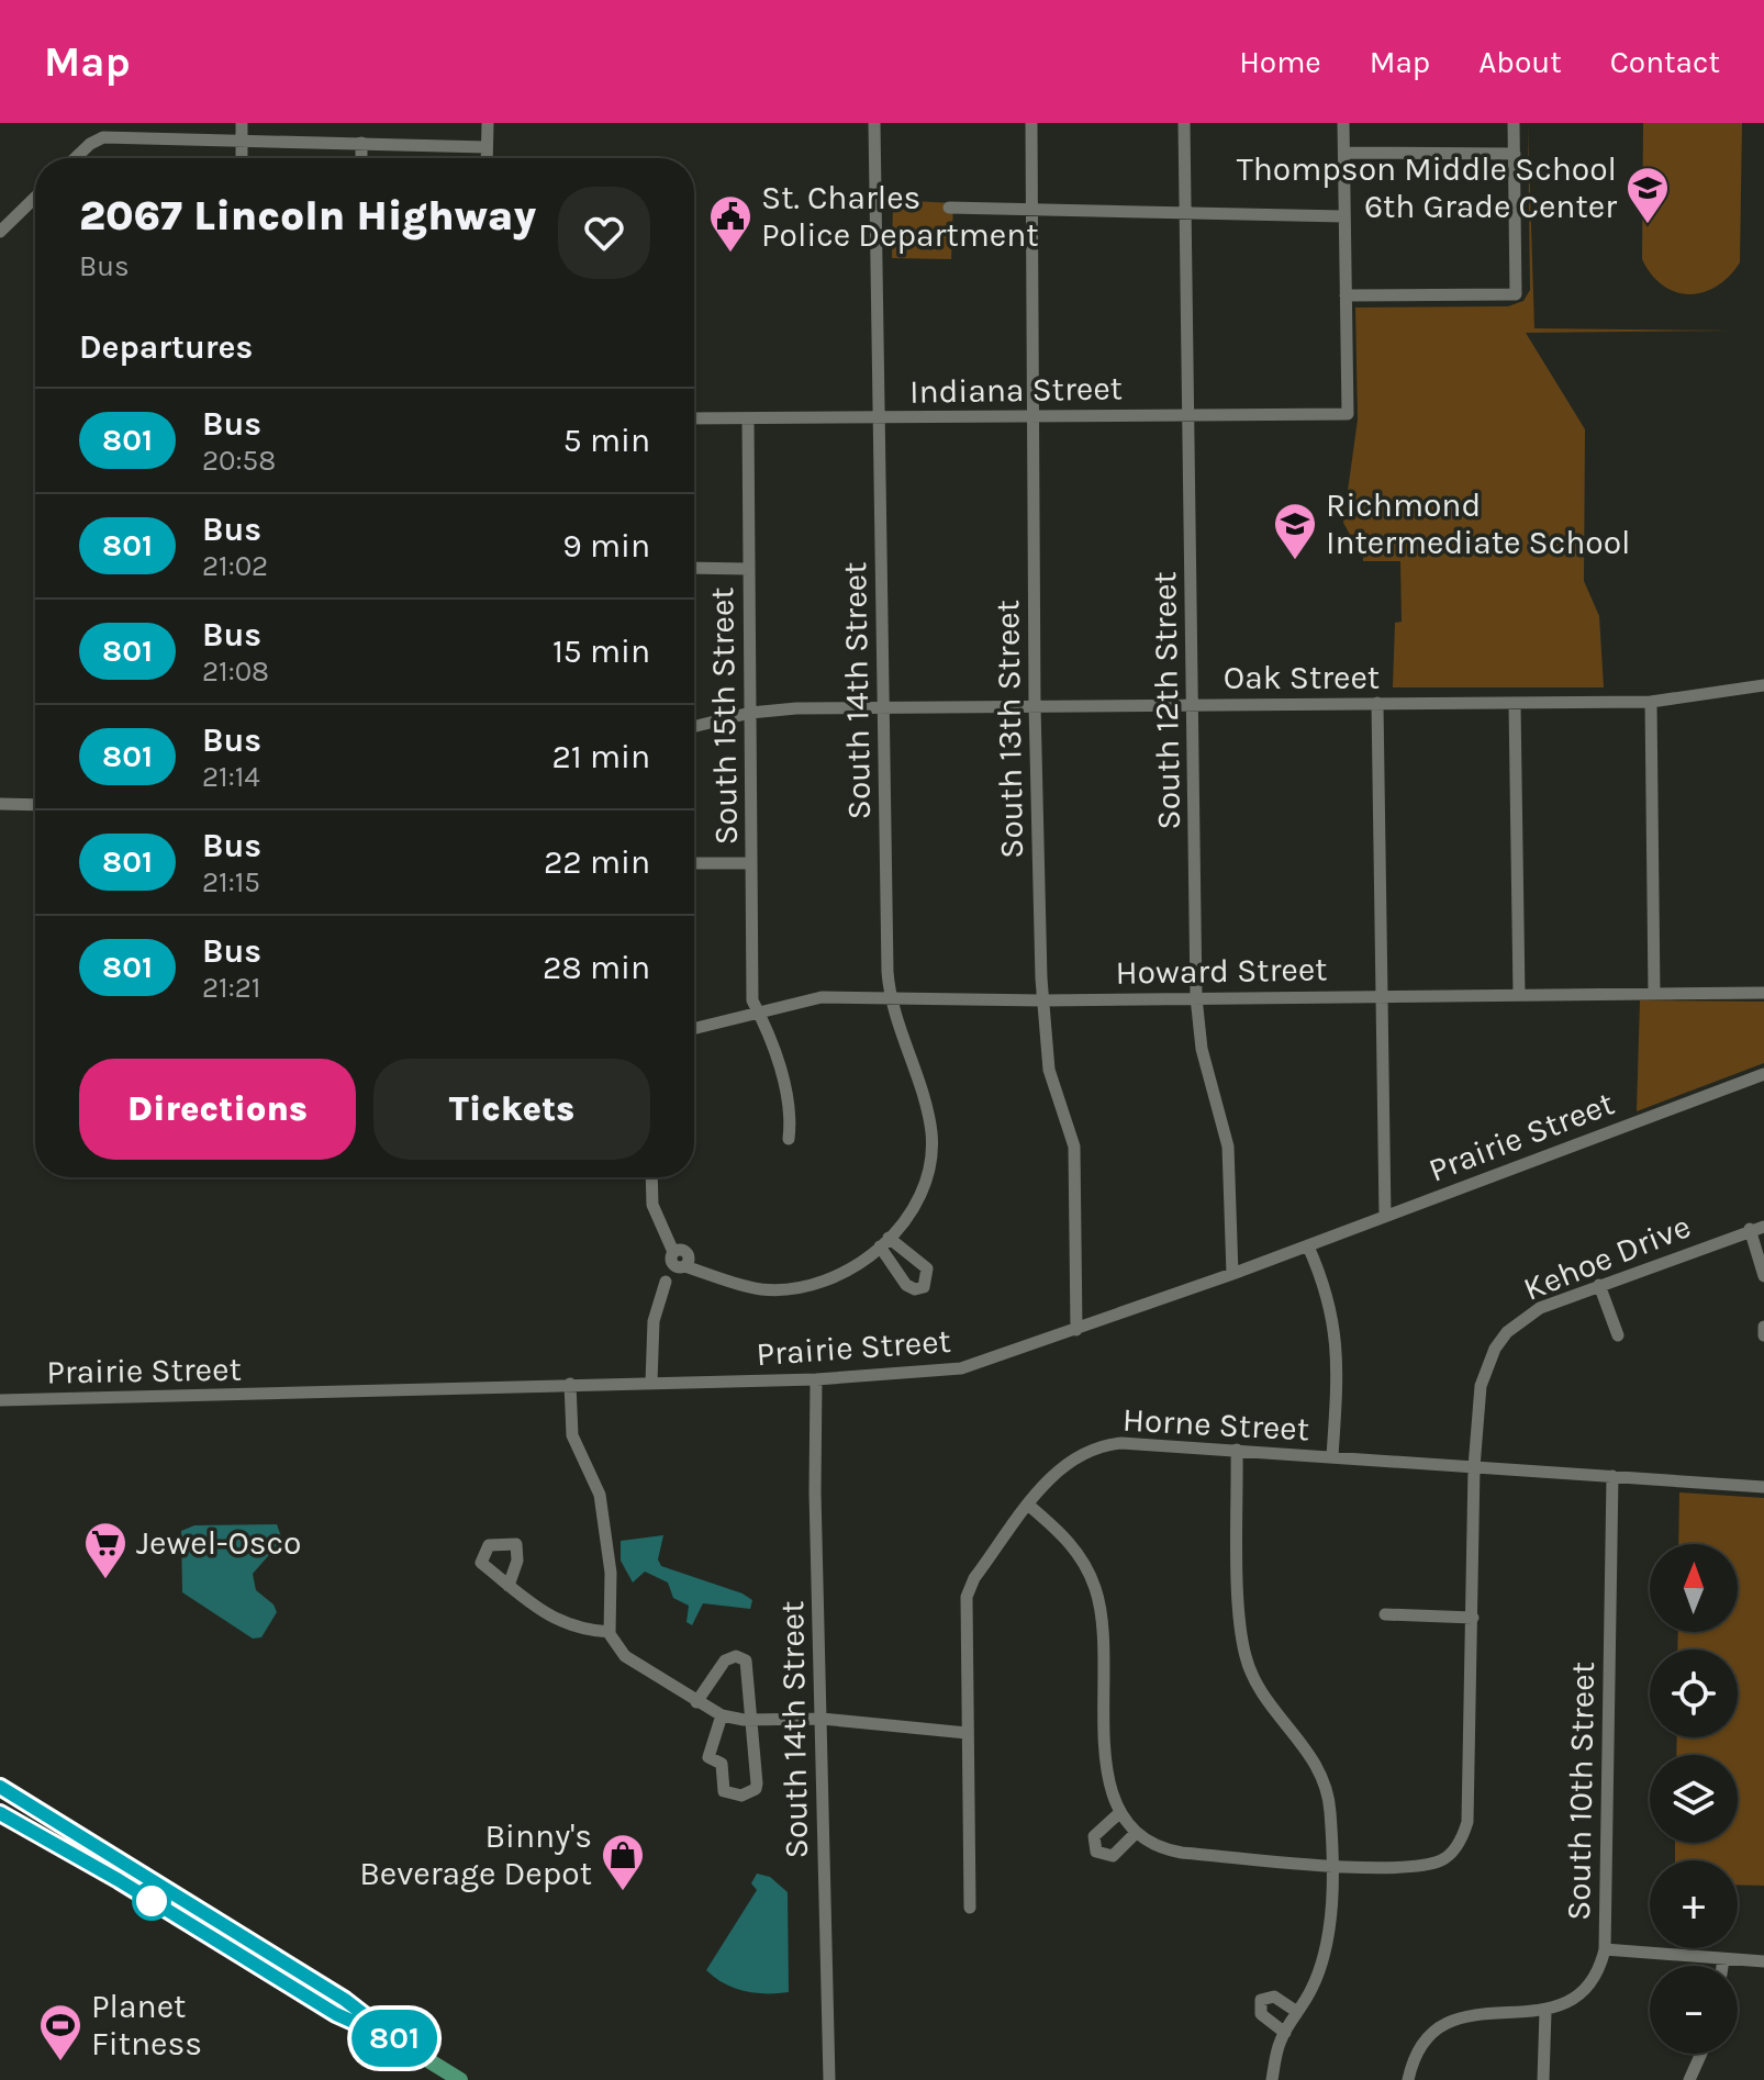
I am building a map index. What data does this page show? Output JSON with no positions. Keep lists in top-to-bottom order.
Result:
{
  "streets": {
    "street": [
      "Indiana Street",
      "Oak Street",
      "South 14th Street",
      "South 12th Street",
      "South 15th Street",
      "South 13th Street",
      "Howard Street",
      "Prairie Street",
      "Kehoe Drive",
      "Horne Street",
      "South 10th Street"
    ]
  },
  "crossings": [
    ["Indiana Street", "South 14th Street"],
    ["Indiana Street", "South 12th Street"],
    ["Indiana Street", "South 15th Street"],
    ["Indiana Street", "South 13th Street"],
    ["Oak Street", "South 14th Street"],
    ["Oak Street", "South 12th Street"],
    ["Oak Street", "South 15th Street"],
    ["Oak Street", "South 13th Street"],
    ["South 14th Street", "Howard Street"],
    ["South 14th Street", "Prairie Street"],
    ["South 12th Street", "Howard Street"],
    ["South 12th Street", "Prairie Street"],
    ["South 15th Street", "Howard Street"],
    ["South 13th Street", "Howard Street"],
    ["South 13th Street", "Prairie Street"],
    ["Kehoe Drive", "Horne Street"],
    ["Horne Street", "South 10th Street"]
  ],
  "places": {
    "school or university": ["Thompson Middle School 6th Grade Center", "Richmond Intermediate School"],
    "public building": ["St. Charles Police Department"],
    "supermarket": ["Jewel-Osco"],
    "shop": ["Binny's Beverage Depot"],
    "sports": ["Planet Fitness"]
  },
  "lines": ["bus line 801"],
  "north": "top",
  "page": {
    "header": "Map",
    "nav": [
      "Home",
      "Map",
      "About",
      "Contact"
    ],
    "on_map": "801",
    "heading": [
      ["2067 Lincoln Highway", "Bus"],
      "Departures"
    ],
    "list": [
      {
        "mark": "801",
        "name": "Bus",
        "note": "20:58",
        "value": "5 min"
      },
      {
        "mark": "801",
        "name": "Bus",
        "note": "21:02",
        "value": "9 min"
      },
      {
        "mark": "801",
        "name": "Bus",
        "note": "21:08",
        "value": "15 min"
      },
      {
        "mark": "801",
        "name": "Bus",
        "note": "21:14",
        "value": "21 min"
      },
      {
        "mark": "801",
        "name": "Bus",
        "note": "21:15",
        "value": "22 min"
      },
      {
        "mark": "801",
        "name": "Bus",
        "note": "21:21",
        "value": "28 min"
      }
    ],
    "buttons": ["Directions", "Tickets"],
    "map_buttons": ["+", "−"]
  }
}
